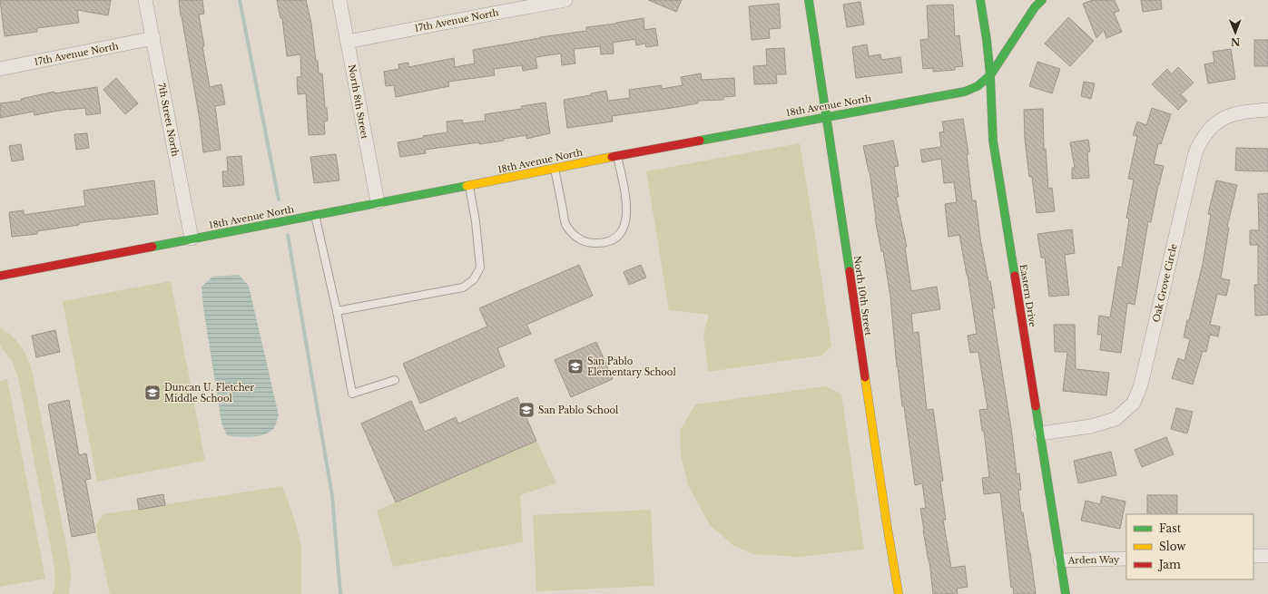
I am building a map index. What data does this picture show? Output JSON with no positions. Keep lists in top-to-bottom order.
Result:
{
  "streets": {
    "street": [
      "17th Avenue North",
      "North 8th Street",
      "18th Avenue North",
      "7th Street North",
      "Oak Grove Circle",
      "North 10th Street",
      "Eastern Drive",
      "Arden Way"
    ]
  },
  "crossings": [
    ["17th Avenue North", "North 8th Street"],
    ["17th Avenue North", "7th Street North"],
    ["North 8th Street", "18th Avenue North"],
    ["18th Avenue North", "7th Street North"],
    ["18th Avenue North", "North 10th Street"],
    ["18th Avenue North", "Eastern Drive"],
    ["Oak Grove Circle", "Eastern Drive"],
    ["Eastern Drive", "Arden Way"]
  ],
  "places": {
    "school or university": ["San Pablo Elementary School", "Duncan U. Fletcher Middle School", "San Pablo School"]
  },
  "legend": ["Fast", "Slow", "Jam"],
  "north": "bottom"
}
